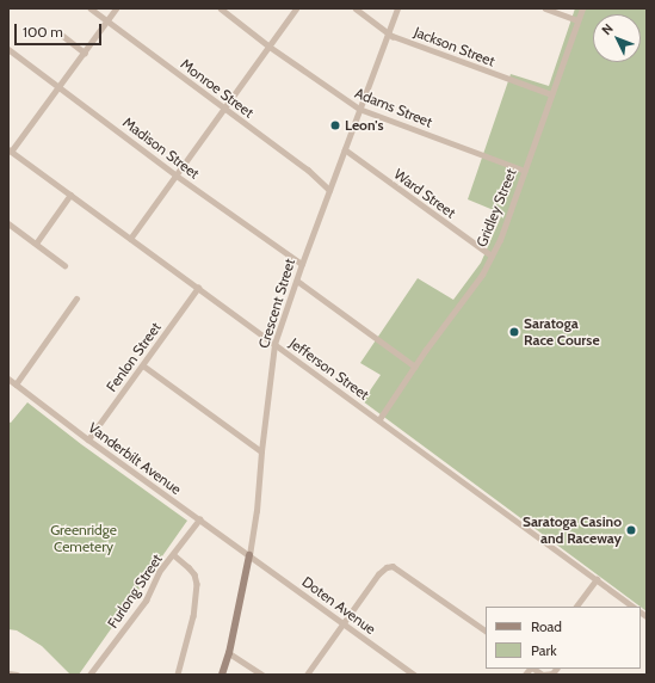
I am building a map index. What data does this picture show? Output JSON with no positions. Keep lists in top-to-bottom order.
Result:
{
  "streets": {
    "street": [
      "Jackson Street",
      "Monroe Street",
      "Adams Street",
      "Madison Street",
      "Ward Street",
      "Gridley Street",
      "Crescent Street",
      "Fenlon Street",
      "Jefferson Street",
      "Vanderbilt Avenue",
      "Furlong Street",
      "Doten Avenue"
    ]
  },
  "crossings": [
    ["Jackson Street", "Gridley Street"],
    ["Jackson Street", "Crescent Street"],
    ["Monroe Street", "Crescent Street"],
    ["Adams Street", "Gridley Street"],
    ["Adams Street", "Crescent Street"],
    ["Madison Street", "Crescent Street"],
    ["Ward Street", "Gridley Street"],
    ["Ward Street", "Crescent Street"],
    ["Gridley Street", "Jefferson Street"],
    ["Crescent Street", "Jefferson Street"],
    ["Crescent Street", "Vanderbilt Avenue"],
    ["Crescent Street", "Doten Avenue"],
    ["Fenlon Street", "Jefferson Street"],
    ["Fenlon Street", "Vanderbilt Avenue"],
    ["Vanderbilt Avenue", "Furlong Street"],
    ["Vanderbilt Avenue", "Doten Avenue"]
  ],
  "parks": ["Greenridge Cemetery"],
  "places": ["Leon's", "Saratoga Race Course", "Saratoga Casino and Raceway"],
  "legend": ["Road", "Park"],
  "scale_bar": "100 m",
  "north": "top left"
}
